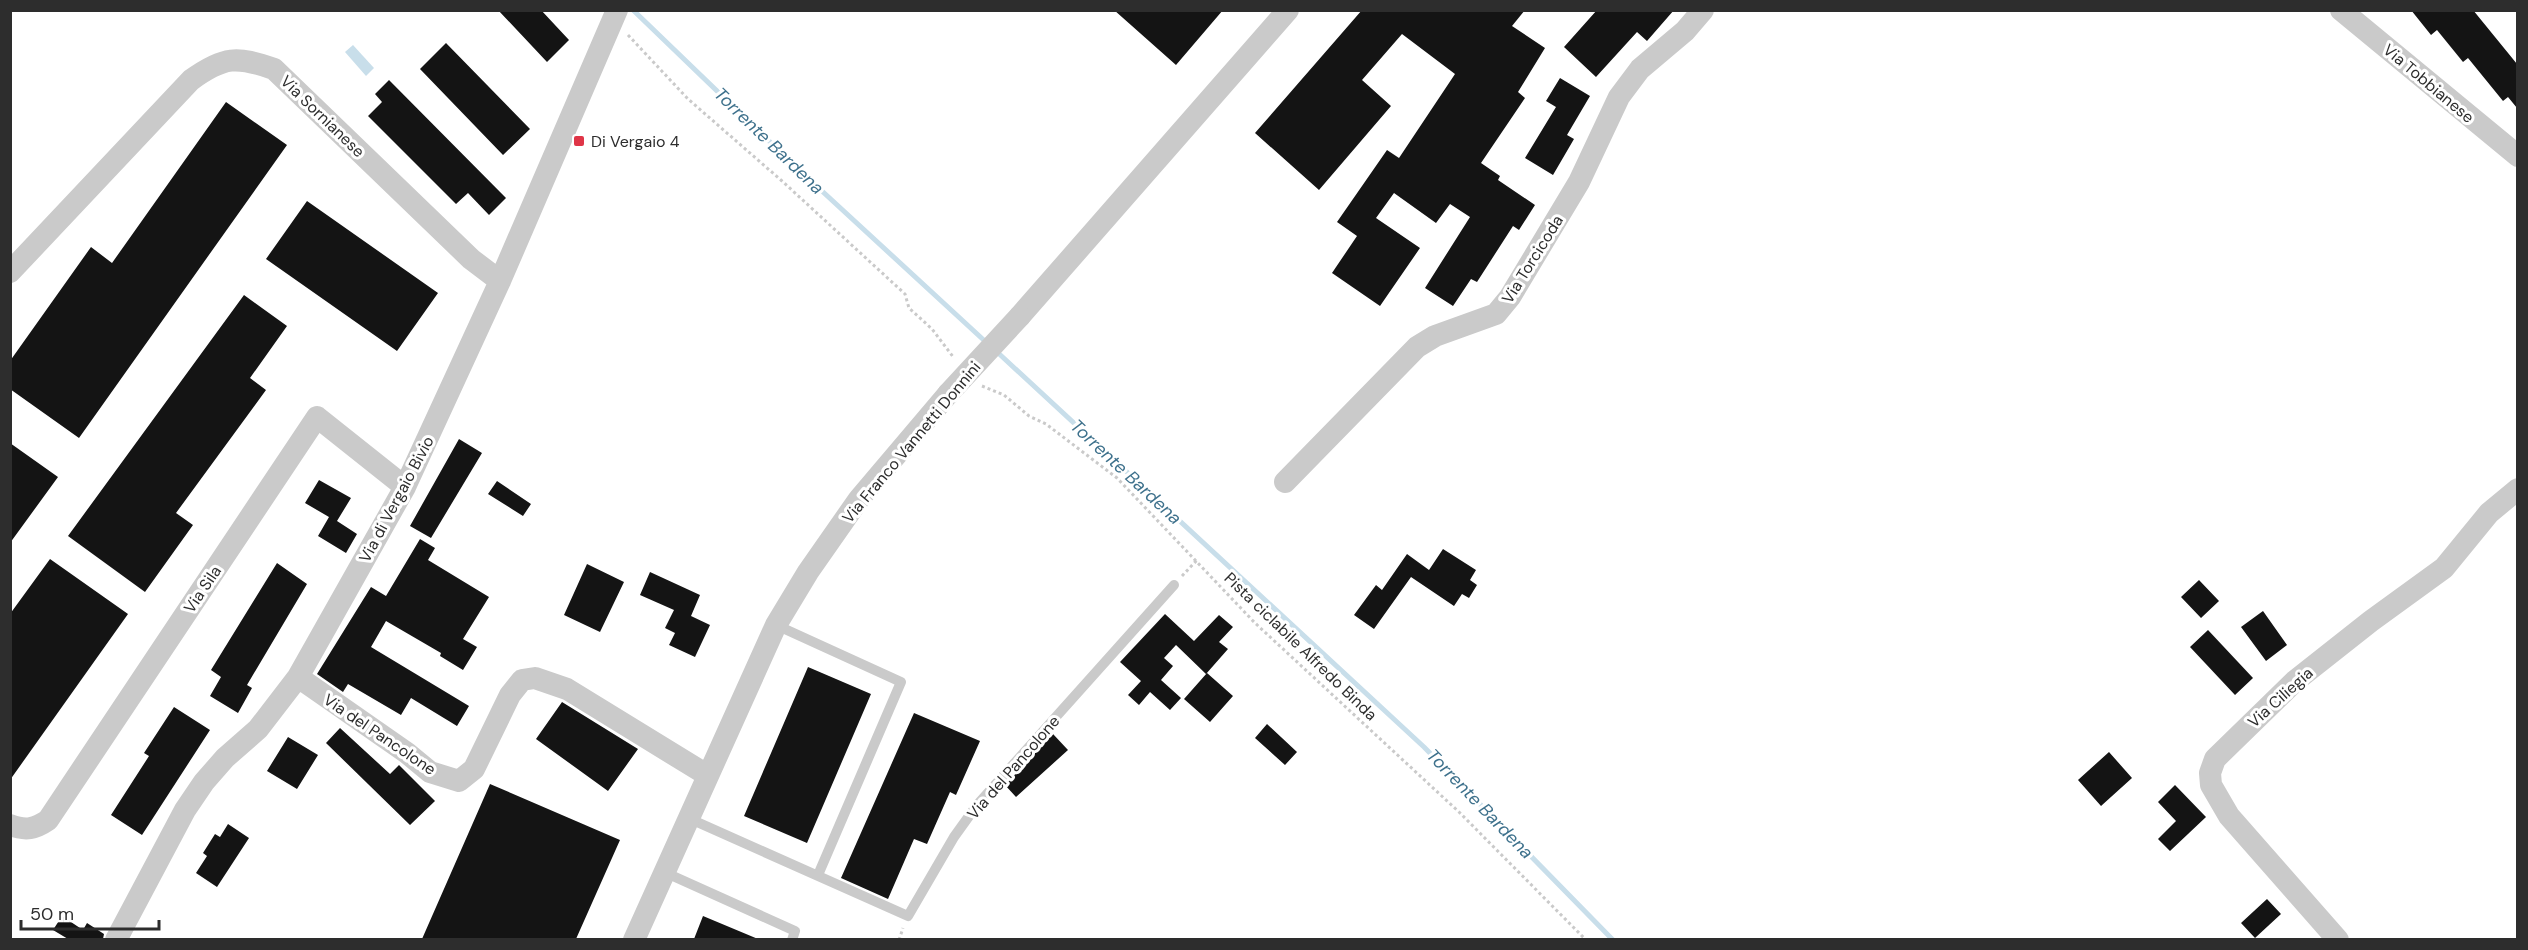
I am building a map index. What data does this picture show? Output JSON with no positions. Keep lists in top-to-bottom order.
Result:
{
  "streets": {
    "street": [
      "Via Tobbianese",
      "Via Sornianese",
      "Via Torcicoda",
      "Via Franco Vannetti Donnini",
      "Via di Vergaio Bivio",
      "Via Sila",
      "Via Ciliegia",
      "Via del Pancolone"
    ],
    "path": ["Pista ciclabile Alfredo Binda"]
  },
  "crossings": [
    ["Via Sornianese", "Via di Vergaio Bivio"],
    ["Via Franco Vannetti Donnini", "Via del Pancolone"],
    ["Via di Vergaio Bivio", "Via Sila"],
    ["Via di Vergaio Bivio", "Via del Pancolone"]
  ],
  "water": ["Torrente Bardena"],
  "places": {
    "transit": ["Di Vergaio 4"]
  },
  "scale_bar": "50 m"
}
